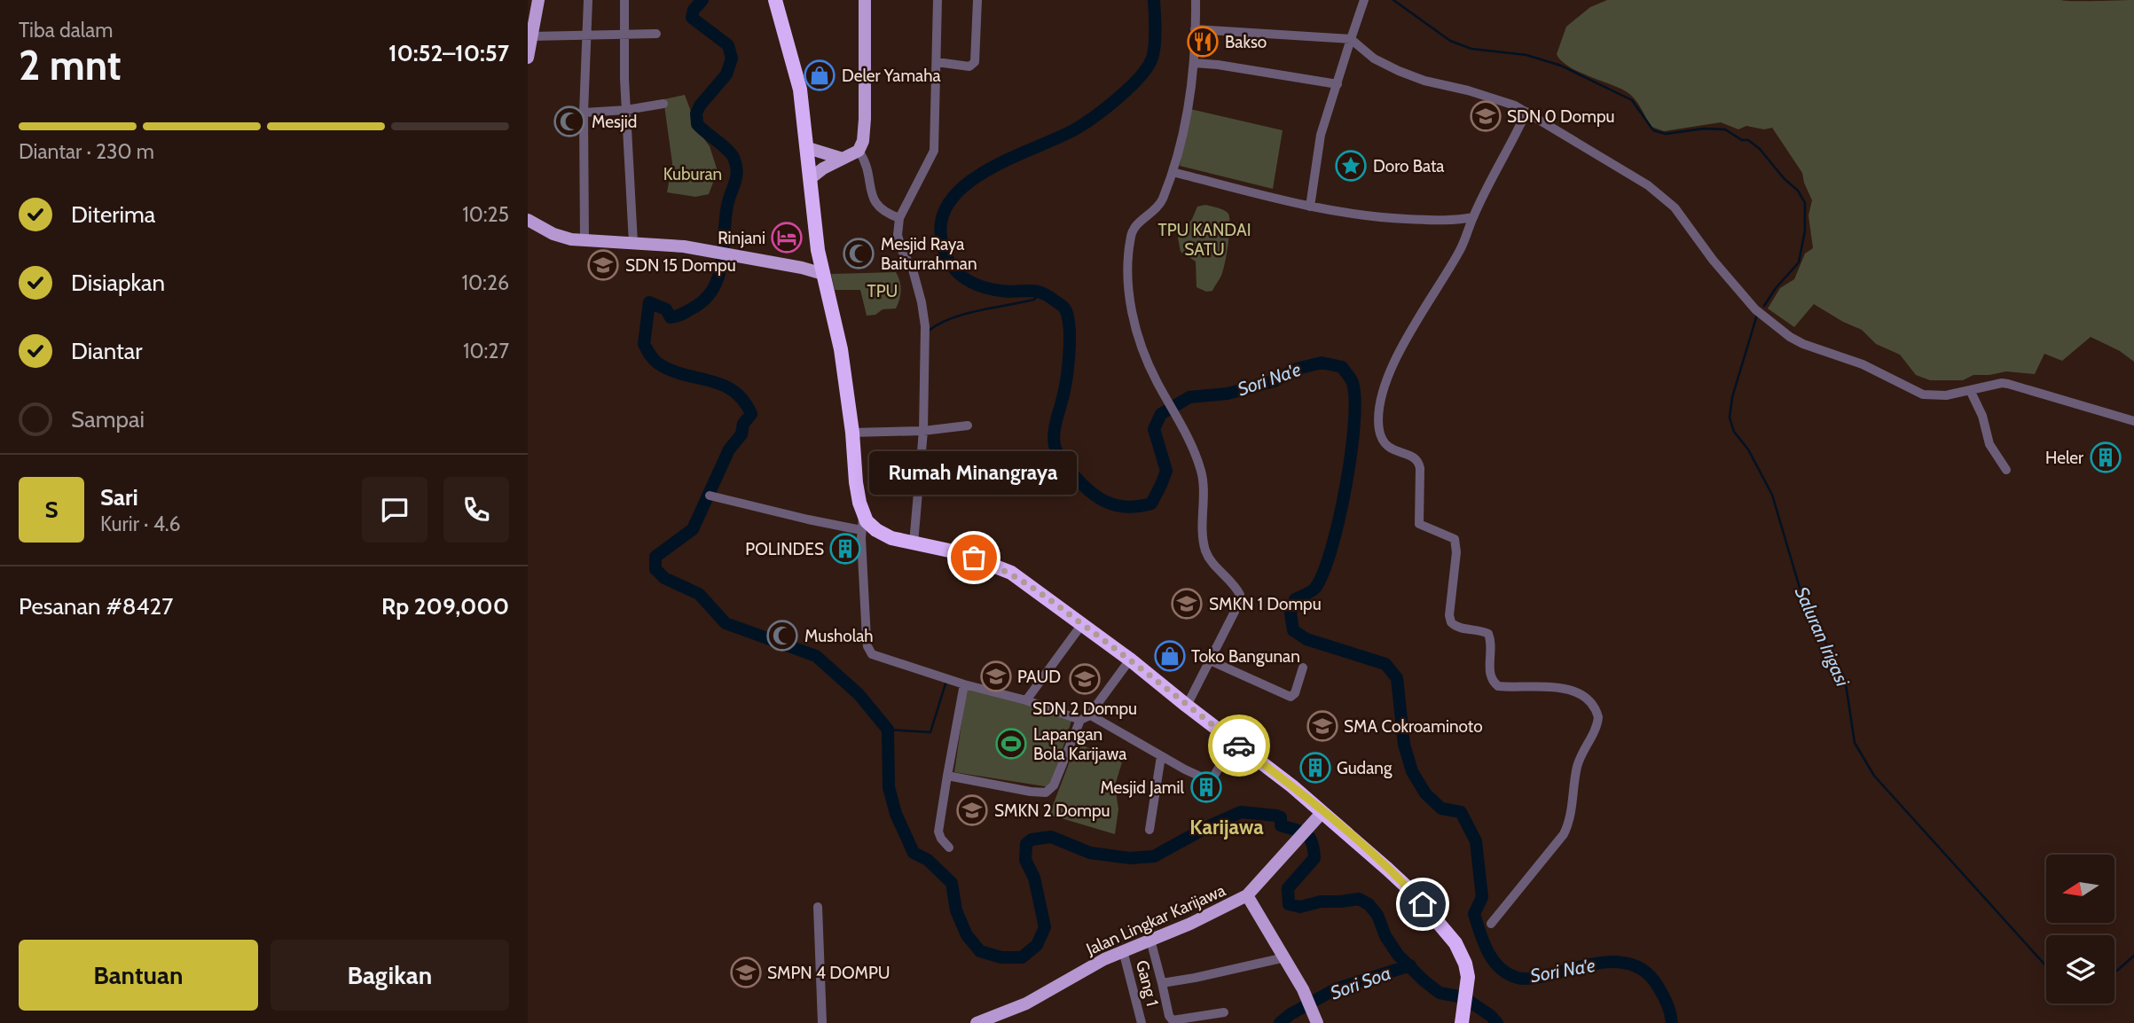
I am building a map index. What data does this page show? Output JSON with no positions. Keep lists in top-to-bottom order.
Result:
{
  "streets": {
    "main road": ["Jalan Lingkar Karijawa"],
    "street": ["Gang 1"]
  },
  "crossings": [
    ["Jalan Lingkar Karijawa", "Gang 1"]
  ],
  "districts": ["Karijawa"],
  "water": ["Sori Na'e", "Saluran Irigasi", "Sori Soa"],
  "parks": ["Kuburan", "TPU KANDAI SATU", "TPU"],
  "places": {
    "restaurant": ["Bakso"],
    "shop": ["Deler Yamaha", "Toko Bangunan"],
    "school or university": [
      "SDN 0 Dompu",
      "SDN 15 Dompu",
      "SMKN 1 Dompu",
      "PAUD",
      "SDN 2 Dompu",
      "SMA Cokroaminoto",
      "SMKN 2 Dompu",
      "SMPN 4 DOMPU"
    ],
    "mosque": ["Mesjid", "Mesjid Raya Baiturrahman", "Musholah"],
    "place": ["Doro Bata"],
    "hotel": ["Rinjani"],
    "building": [
      "Heler",
      "POLINDES",
      "Gudang",
      "Mesjid Jamil"
    ],
    "other": ["Rumah Minangraya"],
    "sports": ["Lapangan Bola Karijawa"]
  },
  "north": "left",
  "page": {
    "heading": ["2 mnt", "Tiba dalam", "10:52–10:57"],
    "panel": [
      "Sari",
      "Kurir · 4.6",
      "Pesanan #8427",
      "Rp 209,000"
    ],
    "bar": "Diantar · 230 m",
    "list": [
      ["Diterima", "10:25"],
      ["Disiapkan", "10:26"],
      ["Diantar", "10:27"],
      "Sampai"
    ],
    "bubble": "Rumah Minangraya",
    "round": "S",
    "buttons": ["Bantuan", "Bagikan"]
  }
}
